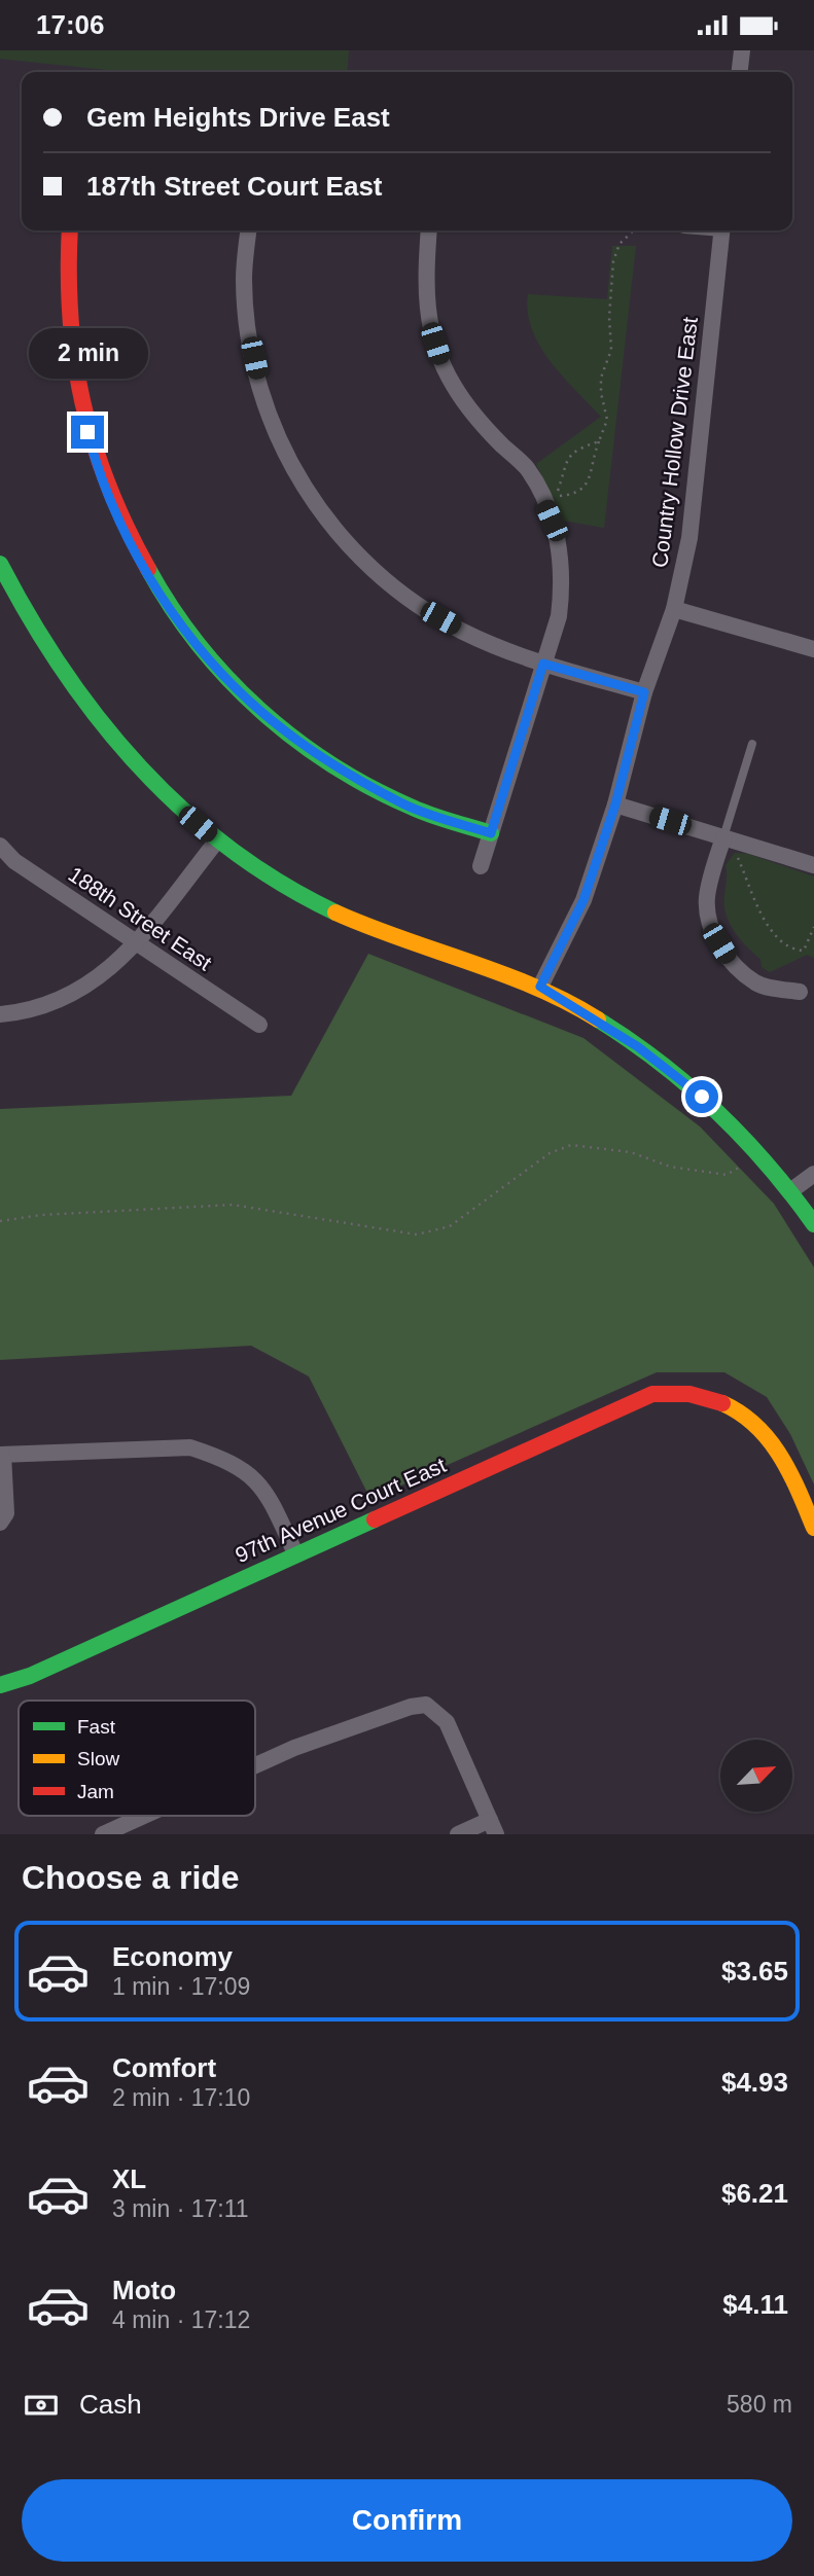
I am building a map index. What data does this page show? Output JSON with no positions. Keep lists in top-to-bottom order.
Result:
{
  "streets": {
    "street": ["Country Hollow Drive East", "188th Street East", "97th Avenue Court East"]
  },
  "legend": ["Fast", "Slow", "Jam"],
  "north": "top right",
  "page": {
    "status": "17:06",
    "banner": ["Gem Heights Drive East", "187th Street Court East"],
    "bubble": "2 min",
    "heading": "Choose a ride",
    "list": [
      {
        "name": "Economy",
        "note": "1 min · 17:09",
        "value": "$3.65"
      },
      {
        "name": "Comfort",
        "note": "2 min · 17:10",
        "value": "$4.93"
      },
      {
        "name": "XL",
        "note": "3 min · 17:11",
        "value": "$6.21"
      },
      {
        "name": "Moto",
        "note": "4 min · 17:12",
        "value": "$4.11"
      }
    ],
    "pay": ["Cash", "580 m"],
    "buttons": "Confirm"
  }
}
